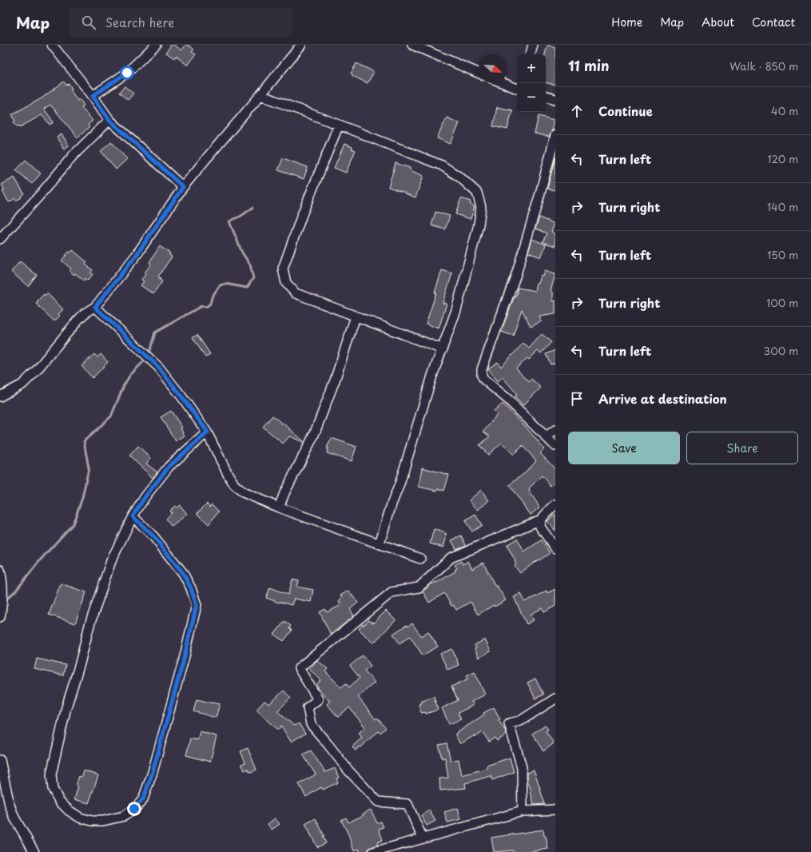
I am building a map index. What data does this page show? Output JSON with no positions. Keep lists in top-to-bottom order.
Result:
{
  "north": "bottom right",
  "page": {
    "header": "Map",
    "search": "Search here",
    "nav": [
      "Home",
      "Map",
      "About",
      "Contact"
    ],
    "heading": ["11 min", "Walk · 850 m"],
    "map_buttons": ["+", "−"],
    "list": [
      ["Continue", "40 m"],
      ["Turn left", "120 m"],
      ["Turn right", "140 m"],
      ["Turn left", "150 m"],
      ["Turn right", "100 m"],
      ["Turn left", "300 m"],
      "Arrive at destination"
    ],
    "buttons": ["Save", "Share"]
  }
}
